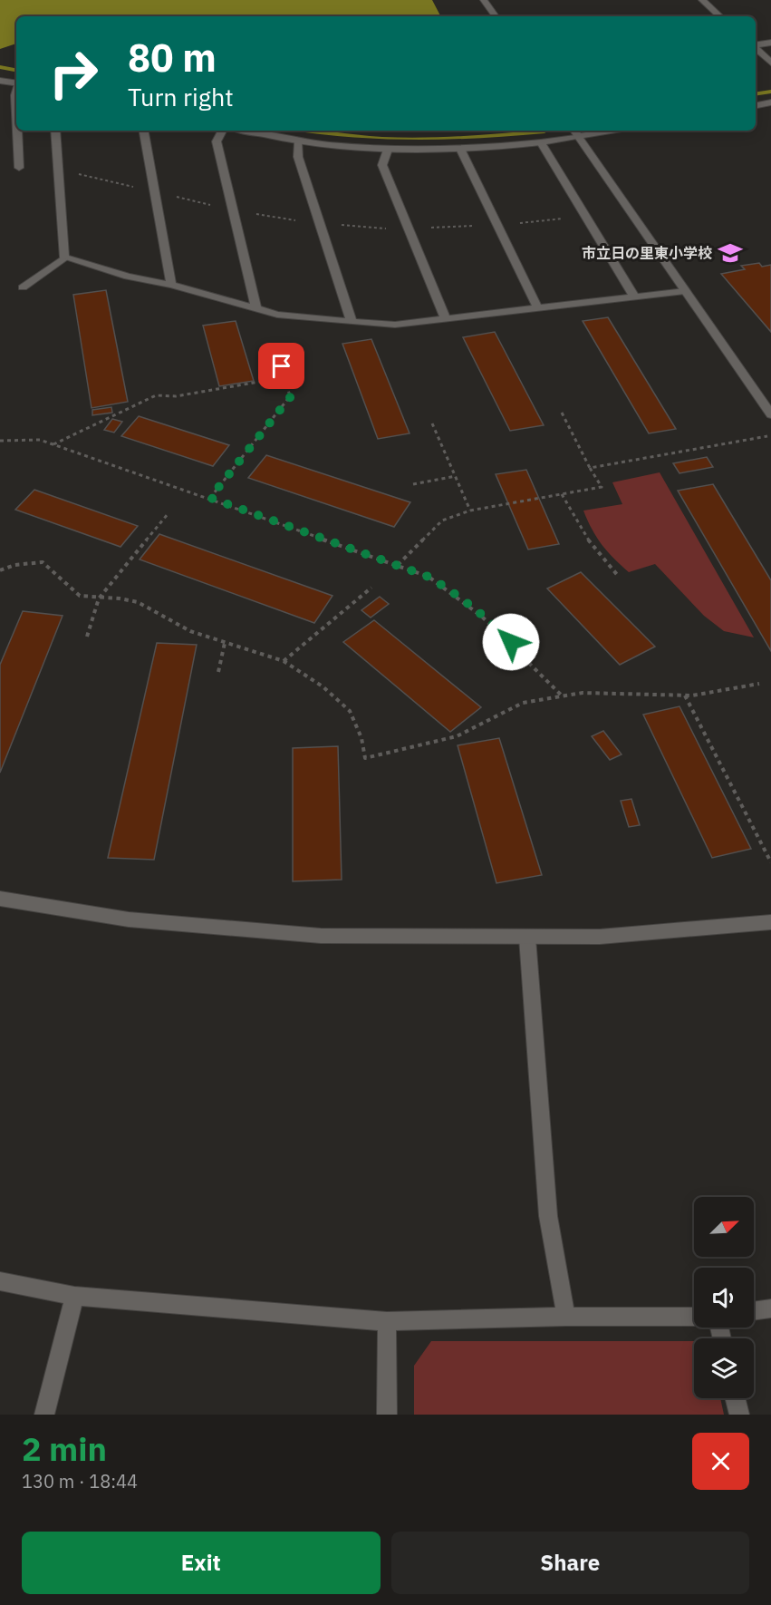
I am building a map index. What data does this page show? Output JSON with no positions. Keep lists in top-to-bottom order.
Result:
{
  "places": {
    "school or university": ["市立日の里東小学校"]
  },
  "north": "top right",
  "page": {
    "turn": ["80 m", "Turn right"],
    "heading": ["2 min", "130 m · 18:44"],
    "buttons": ["Exit", "Share"]
  }
}
